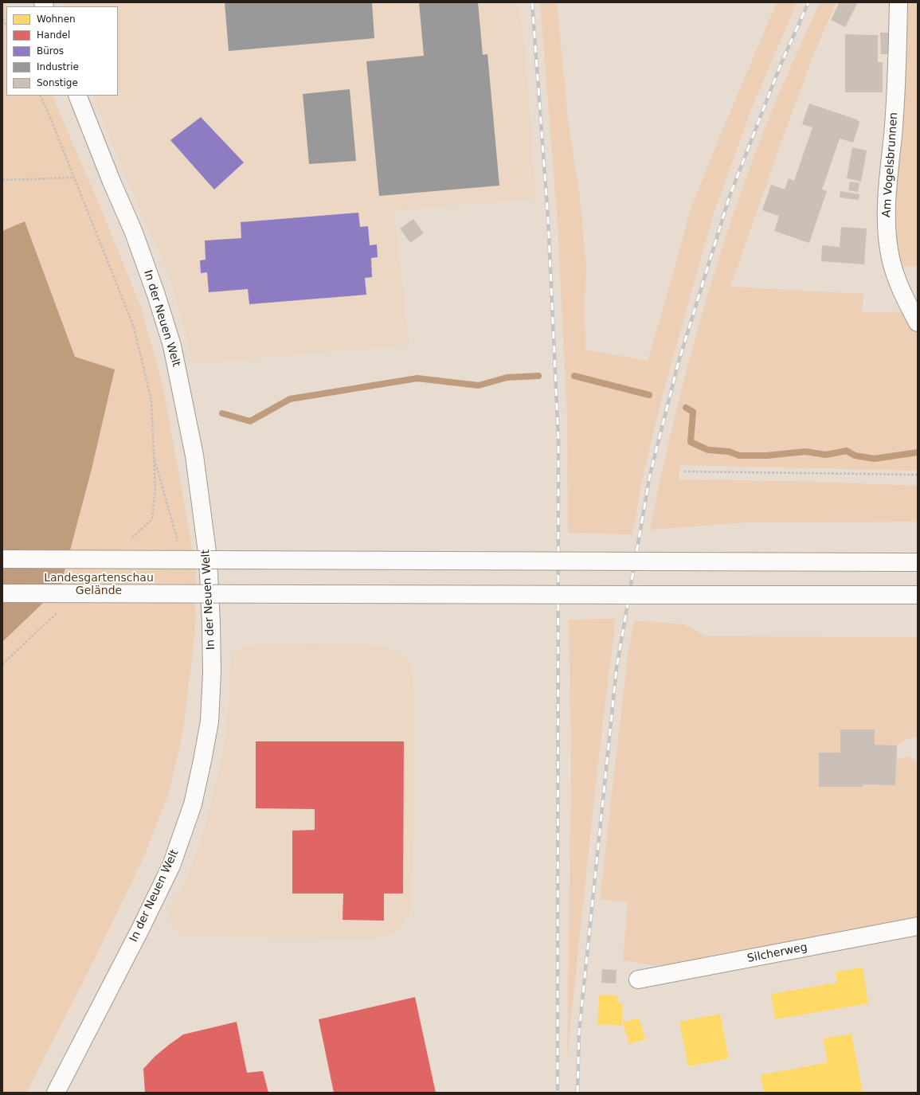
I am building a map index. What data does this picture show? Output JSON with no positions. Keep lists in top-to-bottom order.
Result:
{
  "streets": {
    "main road": ["Am Vogelsbrunnen", "In der Neuen Welt", "Silcherweg"]
  },
  "parks": ["Landesgartenschau Gelände"],
  "legend": [
    "Wohnen",
    "Handel",
    "Büros",
    "Industrie",
    "Sonstige"
  ]
}
